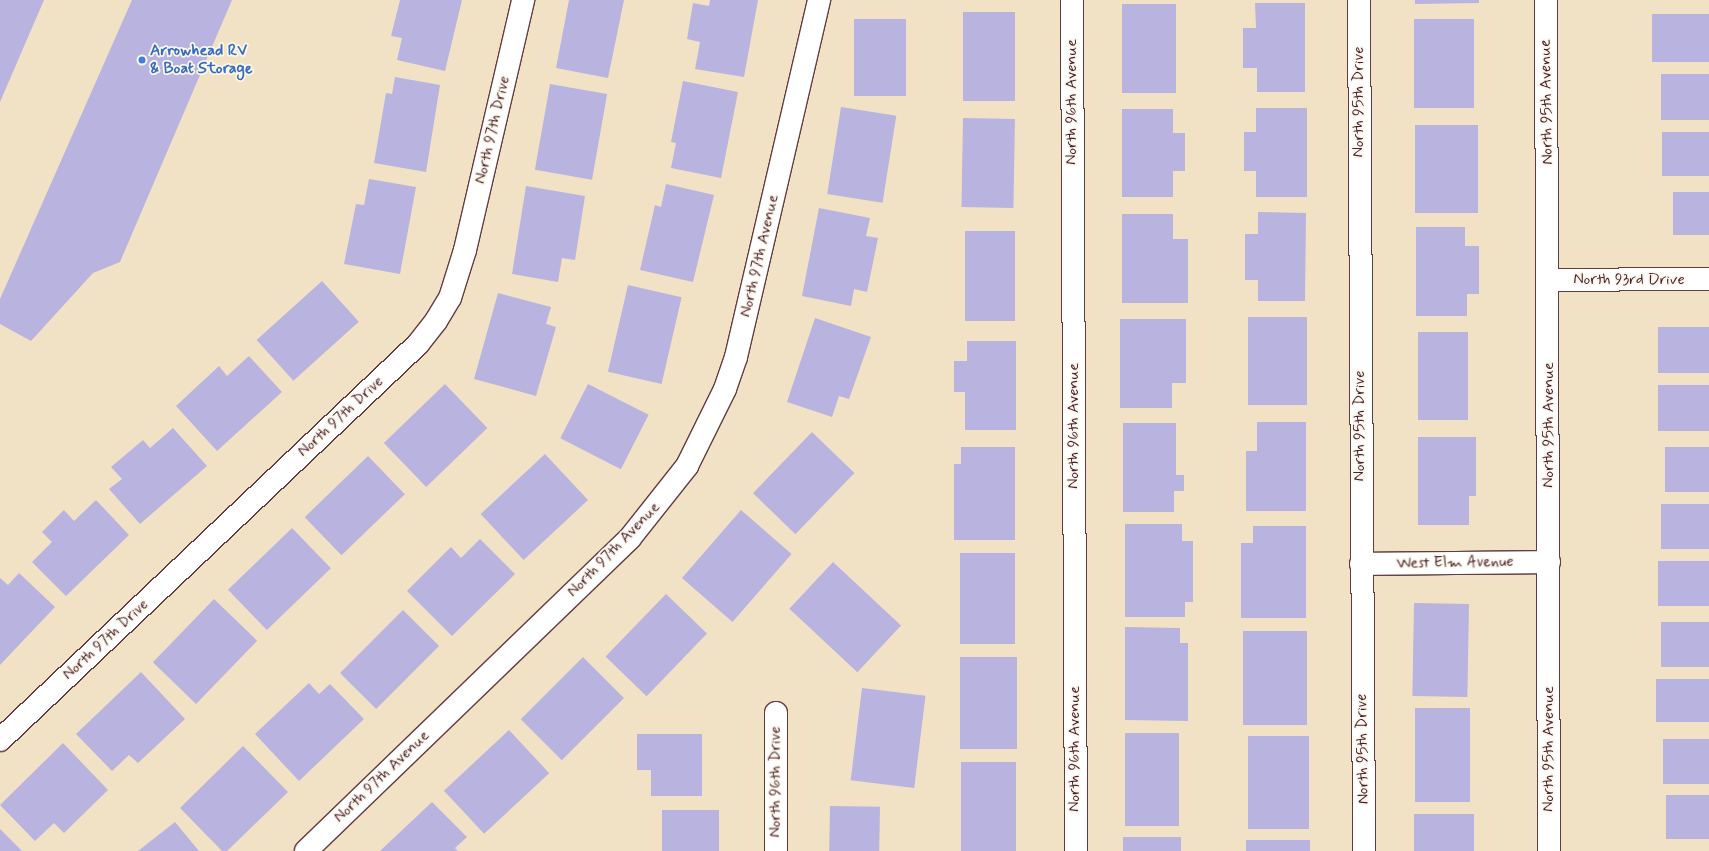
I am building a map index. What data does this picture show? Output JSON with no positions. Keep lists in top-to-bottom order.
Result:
{
  "streets": {
    "street": [
      "North 96th Avenue",
      "North 95th Drive",
      "North 95th Avenue",
      "North 97th Drive",
      "North 97th Avenue",
      "North 93rd Drive",
      "West Elm Avenue",
      "North 96th Drive"
    ]
  },
  "crossings": [
    ["North 95th Drive", "West Elm Avenue"],
    ["North 95th Avenue", "North 93rd Drive"],
    ["North 95th Avenue", "West Elm Avenue"]
  ],
  "places": ["Arrowhead RV & Boat Storage"]
}
